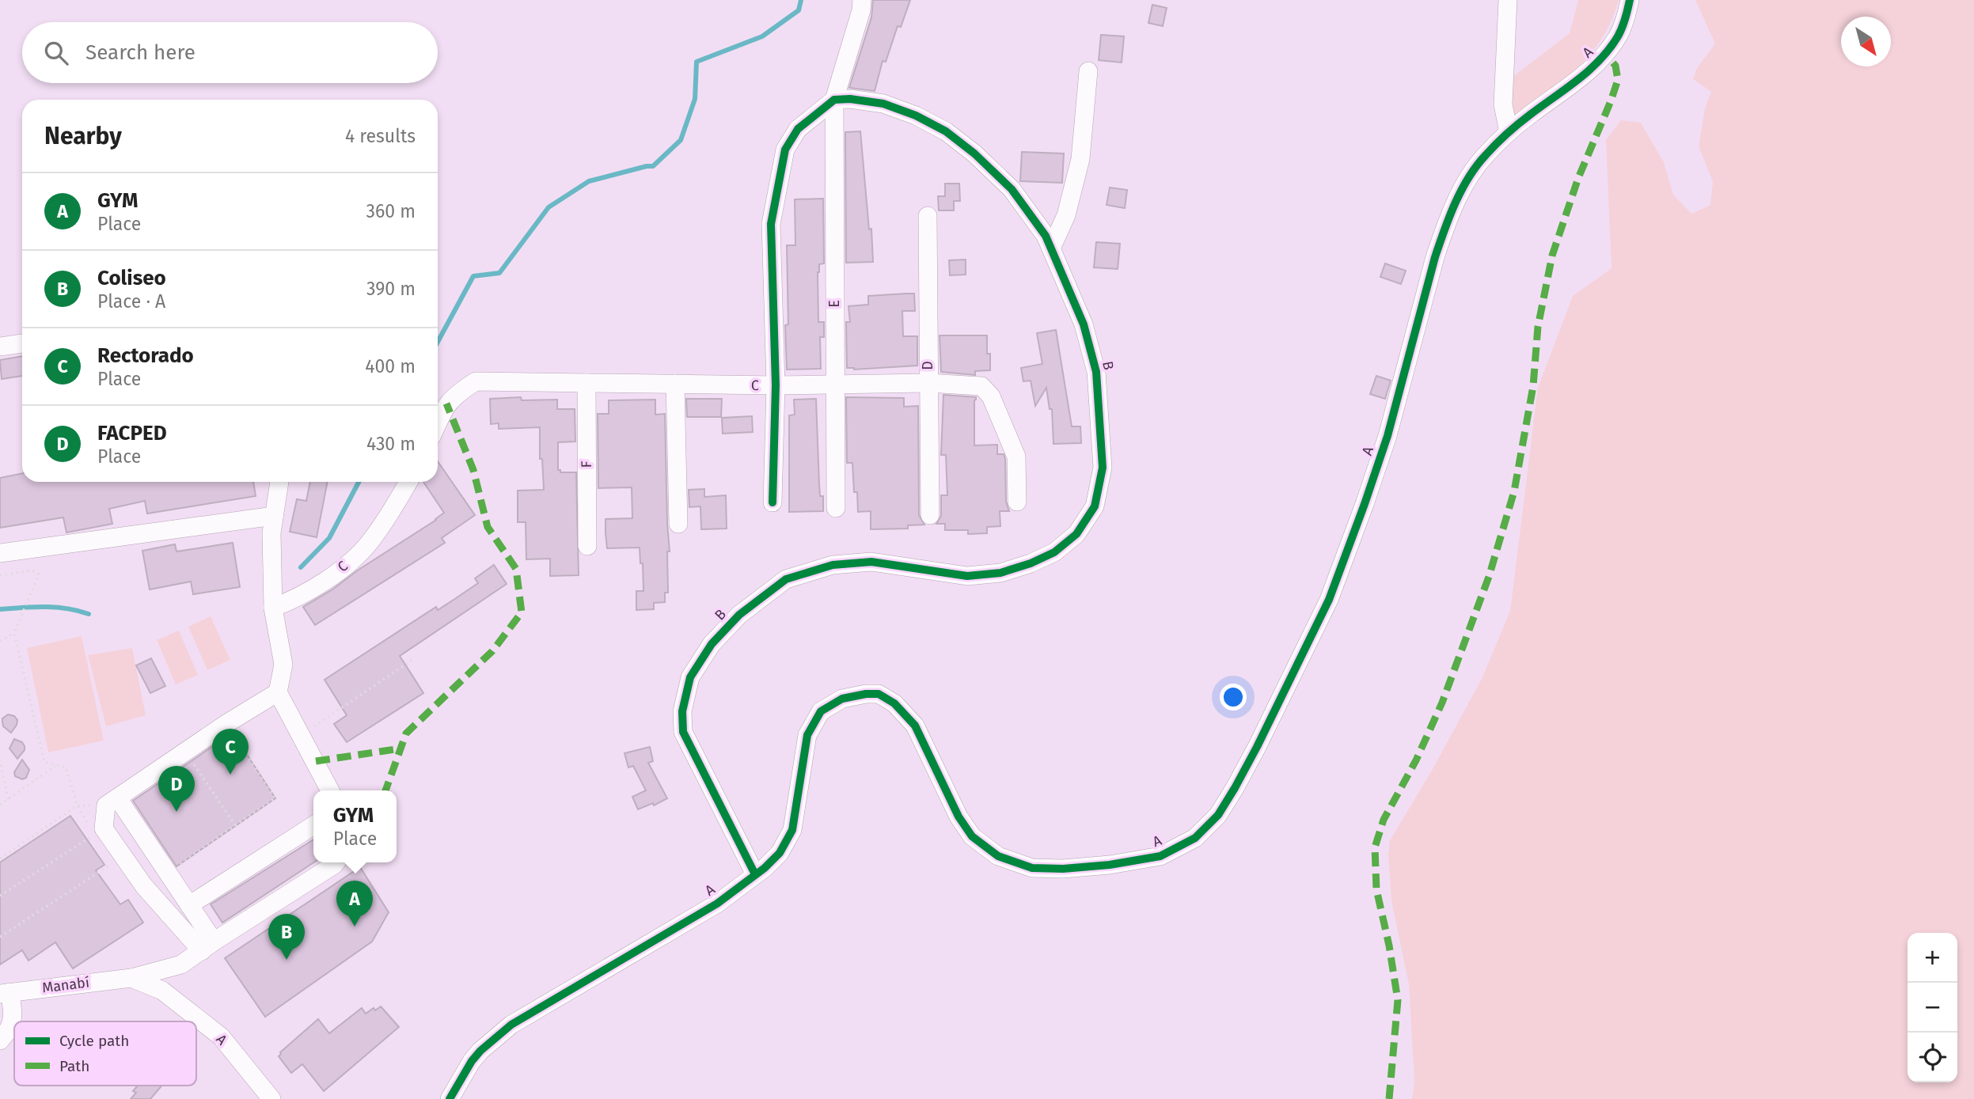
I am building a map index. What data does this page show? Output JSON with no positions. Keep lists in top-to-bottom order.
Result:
{
  "streets": {
    "street": [
      "A",
      "E",
      "D",
      "B",
      "C",
      "F",
      "Manabí"
    ]
  },
  "crossings": [
    ["A", "B"],
    ["A", "Manabí"],
    ["E", "B"],
    ["E", "C"],
    ["D", "C"],
    ["C", "F"]
  ],
  "legend": ["Cycle path", "Path"],
  "north": "bottom right",
  "page": {
    "search": "Search here",
    "heading": ["Nearby", "4 results"],
    "list": [
      {
        "mark": "A",
        "name": "GYM",
        "note": "Place",
        "value": "360 m"
      },
      {
        "mark": "B",
        "name": "Coliseo",
        "note": "Place · A",
        "value": "390 m"
      },
      {
        "mark": "C",
        "name": "Rectorado",
        "note": "Place",
        "value": "400 m"
      },
      {
        "mark": "D",
        "name": "FACPED",
        "note": "Place",
        "value": "430 m"
      }
    ],
    "pins": [
      "C",
      "D",
      "A",
      "B"
    ],
    "popup": ["GYM", "Place"],
    "map_buttons": ["+", "−"]
  }
}
